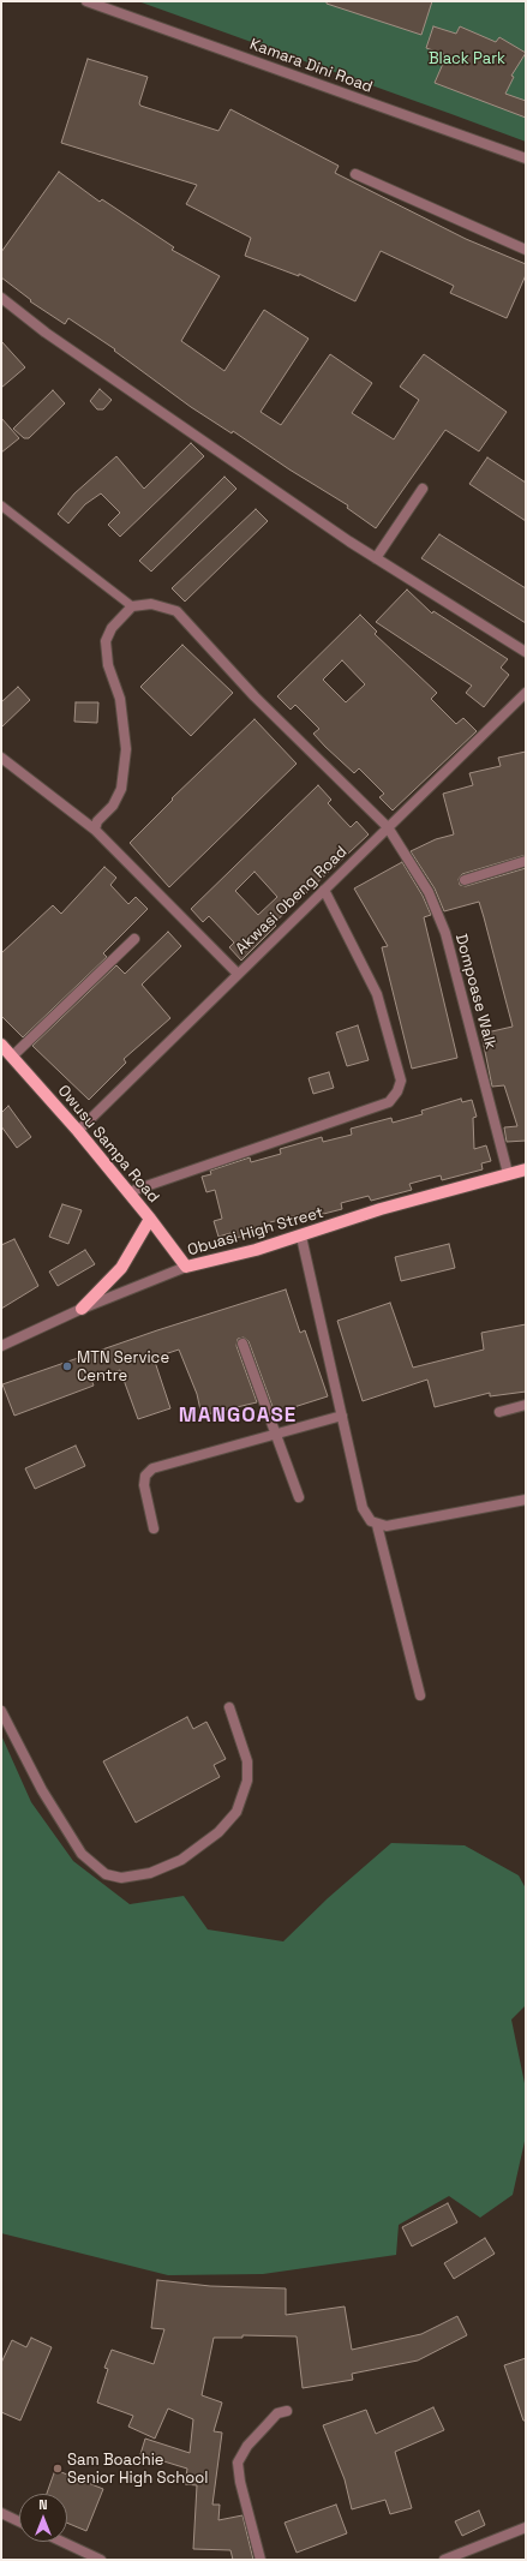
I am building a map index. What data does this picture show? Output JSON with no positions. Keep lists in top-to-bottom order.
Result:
{
  "streets": {
    "main road": ["Owusu Sampa Road", "Obuasi High Street"],
    "street": ["Kamara Dini Road", "Akwasi Obeng Road", "Dompoase Walk"]
  },
  "crossings": [
    ["Akwasi Obeng Road", "Dompoase Walk"],
    ["Akwasi Obeng Road", "Owusu Sampa Road"],
    ["Dompoase Walk", "Obuasi High Street"],
    ["Owusu Sampa Road", "Obuasi High Street"]
  ],
  "districts": ["MANGOASE"],
  "parks": ["Black Park"],
  "places": ["MTN Service Centre", "Sam Boachie Senior High School"],
  "north": "top"
}
